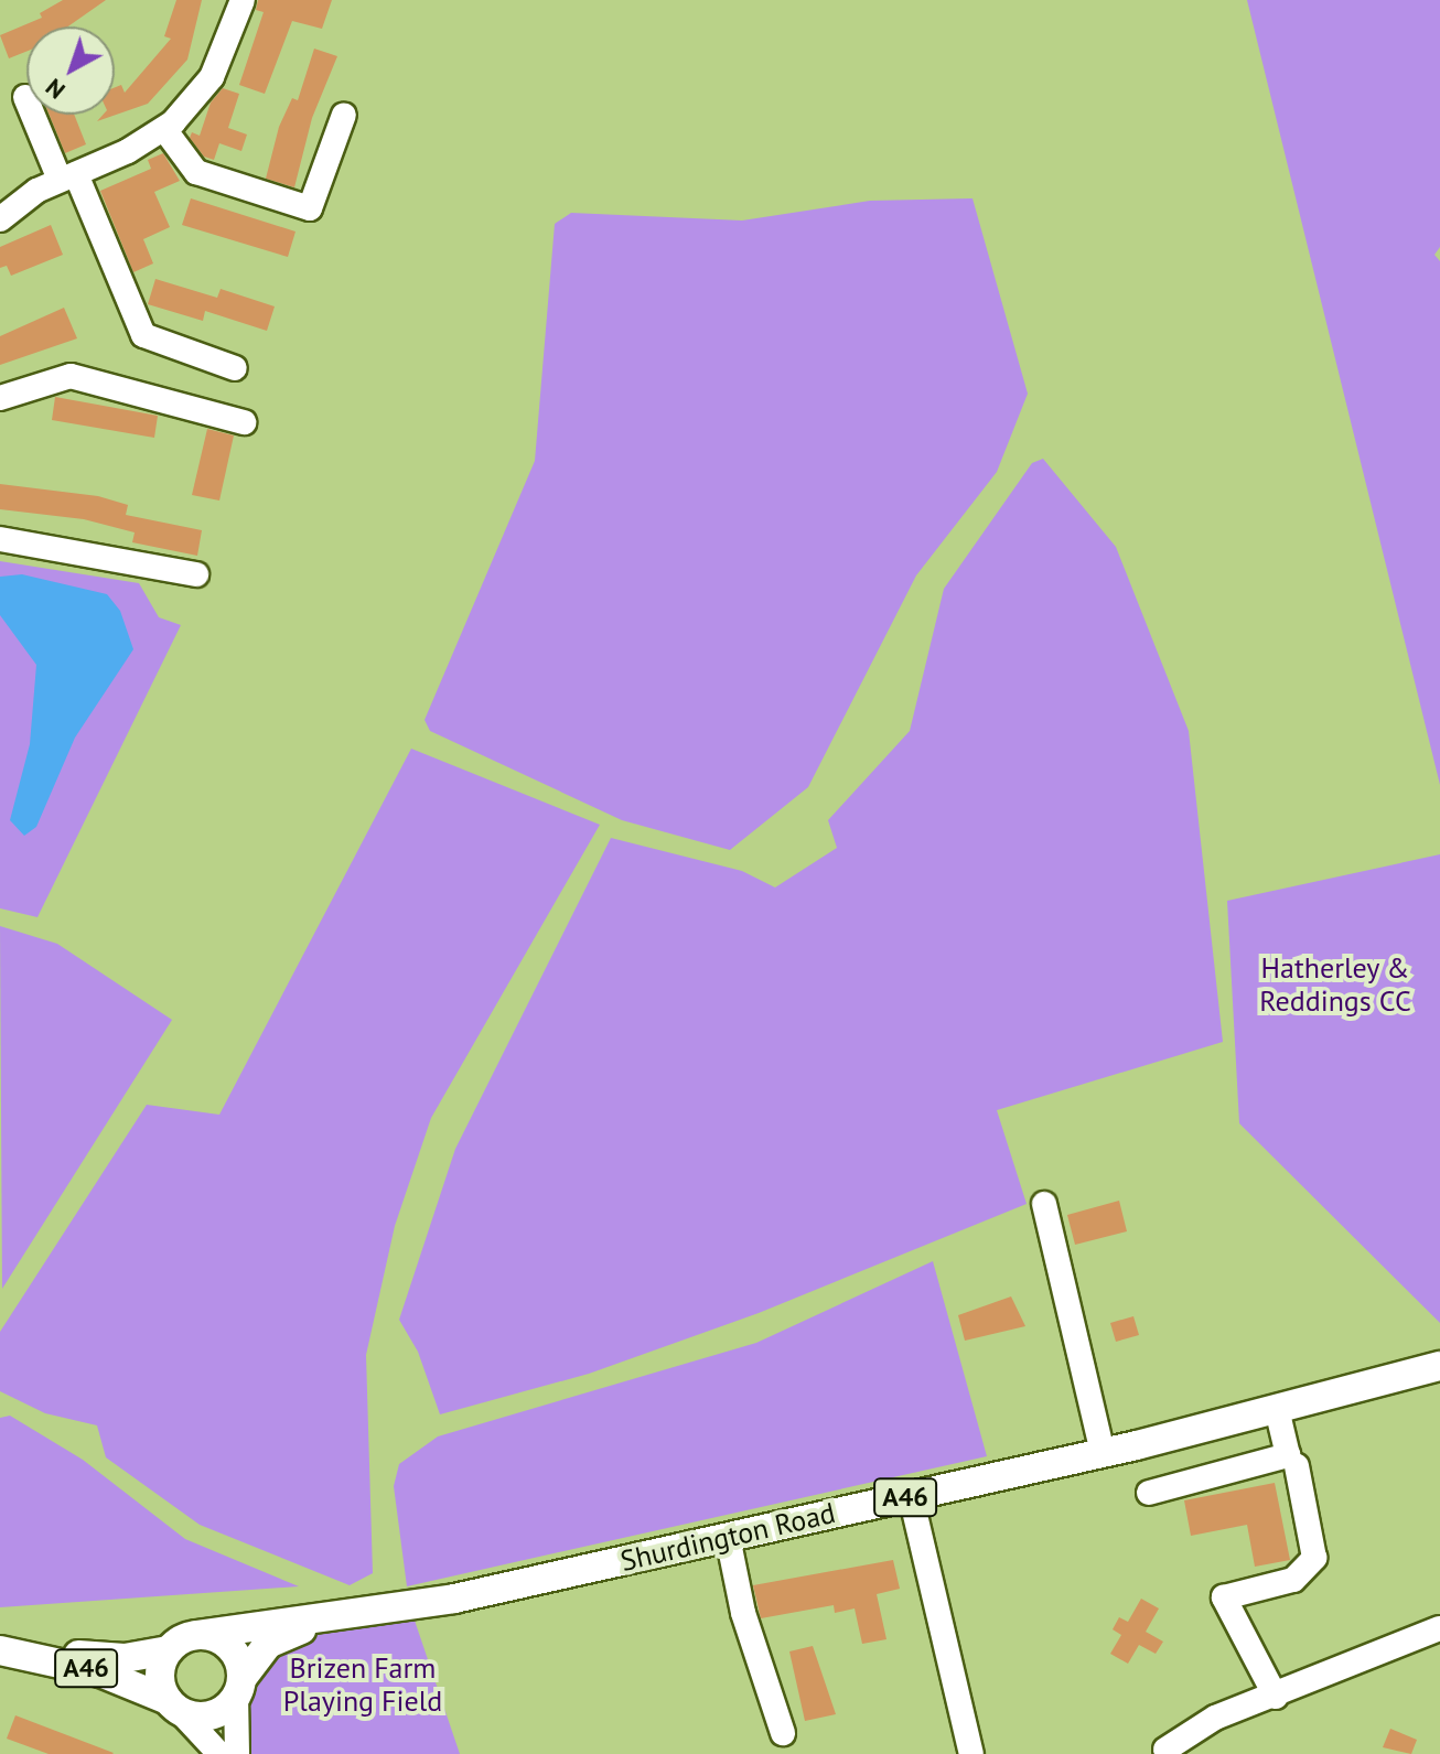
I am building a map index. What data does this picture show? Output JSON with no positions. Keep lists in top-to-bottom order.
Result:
{
  "streets": {
    "main road": ["A46", "Shurdington Road"]
  },
  "crossings": [
    ["A46", "Shurdington Road"]
  ],
  "parks": ["Hatherley & Reddings CC", "Brizen Farm Playing Field"],
  "north": "bottom left"
}
